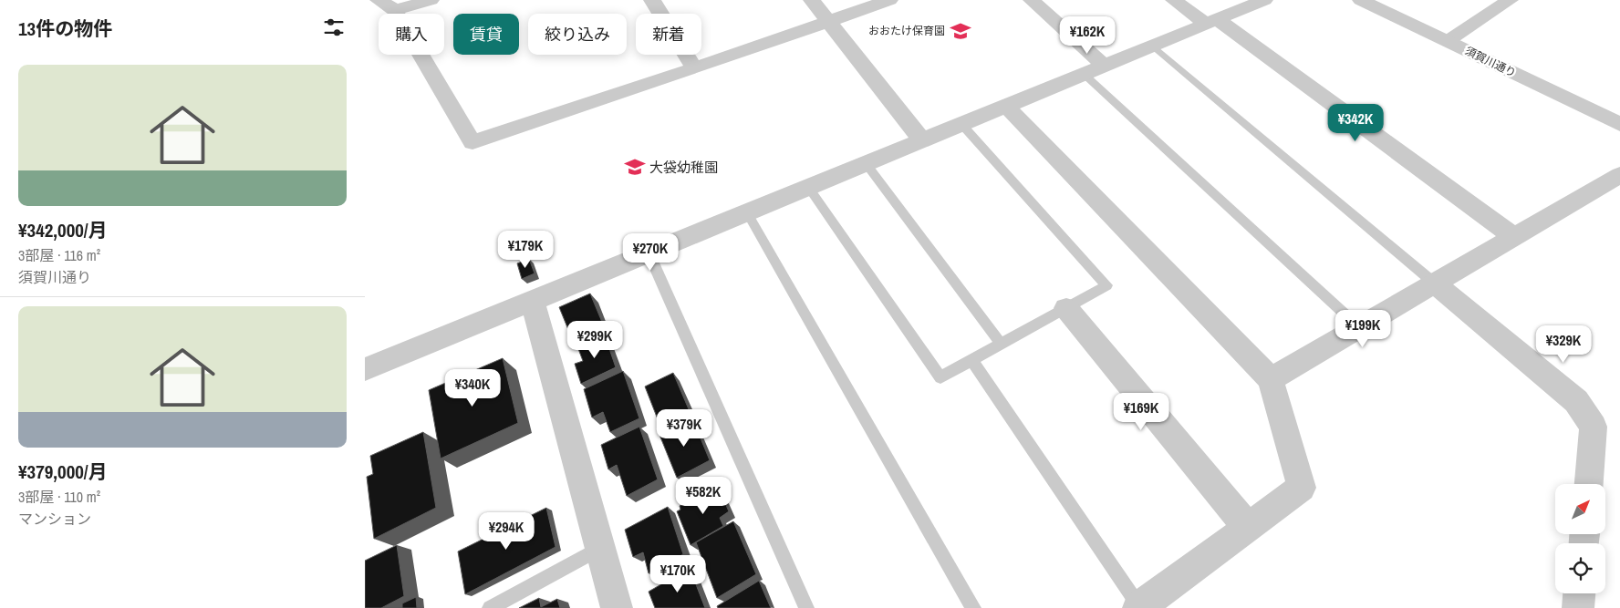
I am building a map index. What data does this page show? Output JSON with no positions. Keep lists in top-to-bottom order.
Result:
{
  "streets": {
    "street": ["須賀川通り"]
  },
  "places": {
    "school or university": ["おおたけ保育園", "大袋幼稚園"]
  },
  "north": "top right",
  "page": {
    "heading": "13件の物件",
    "chip": [
      "購入",
      "賃貸",
      "絞り込み",
      "新着"
    ],
    "price": [
      "¥162K",
      "¥342K",
      "¥179K",
      "¥270K",
      "¥199K",
      "¥299K",
      "¥329K",
      "¥340K",
      "¥169K",
      "¥379K",
      "¥582K",
      "¥294K",
      "¥170K"
    ],
    "list": [
      {
        "name": "¥342,000/月",
        "note": "3部屋 · 116 m² · 須賀川通り"
      },
      {
        "name": "¥379,000/月",
        "note": "3部屋 · 110 m² · マンション"
      }
    ]
  }
}
